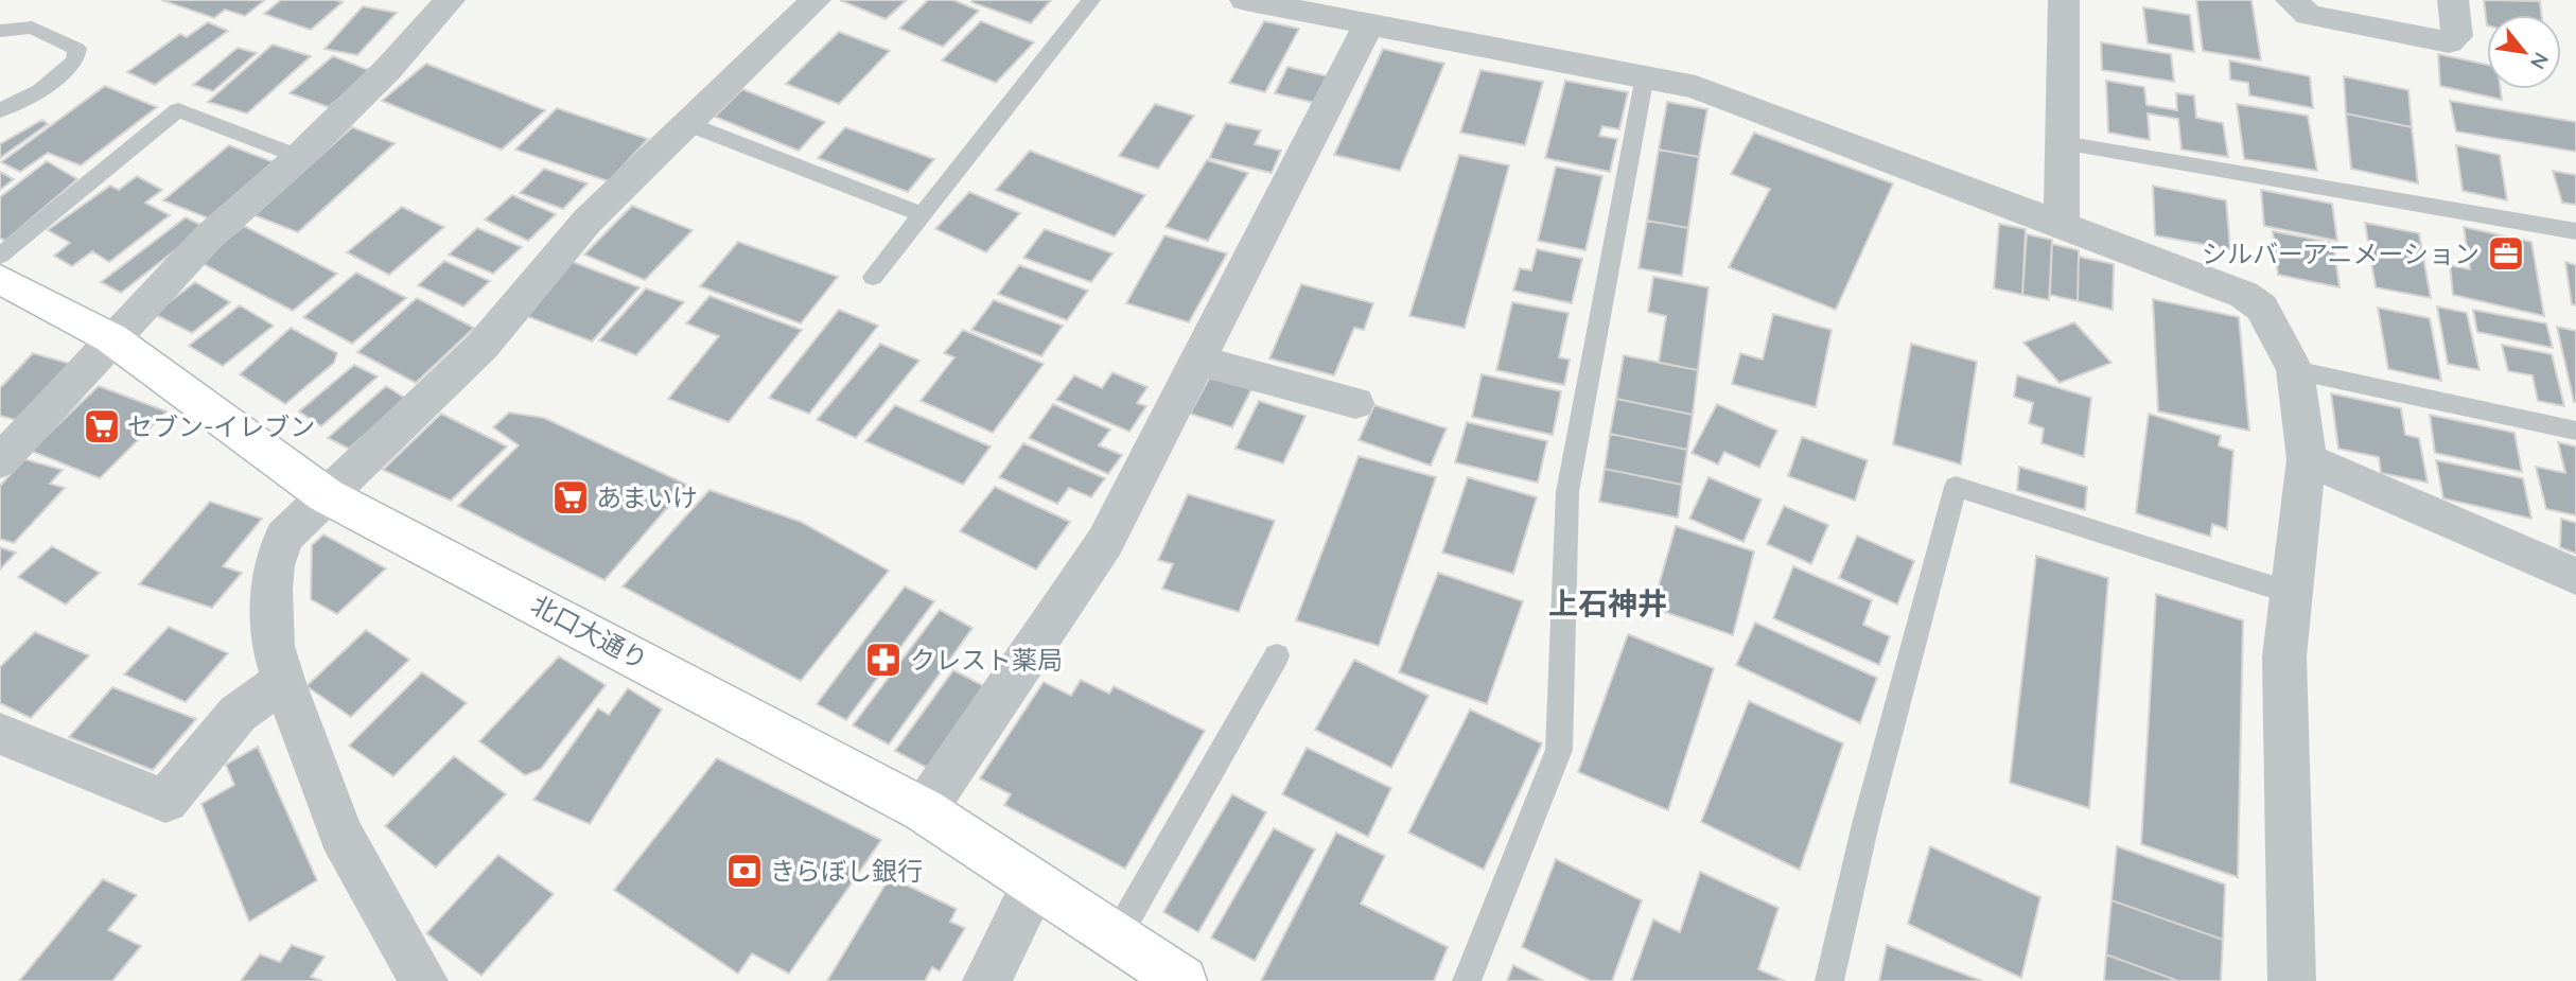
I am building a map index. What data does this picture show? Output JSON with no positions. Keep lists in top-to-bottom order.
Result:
{
  "streets": {
    "street": ["北口大通り"]
  },
  "districts": ["上石神井"],
  "places": {
    "office": ["シルバーアニメーション"],
    "supermarket": ["セブン-イレブン", "あまいけ"],
    "pharmacy": ["クレスト薬局"],
    "bank": ["きらぼし銀行"]
  },
  "north": "bottom right"
}
